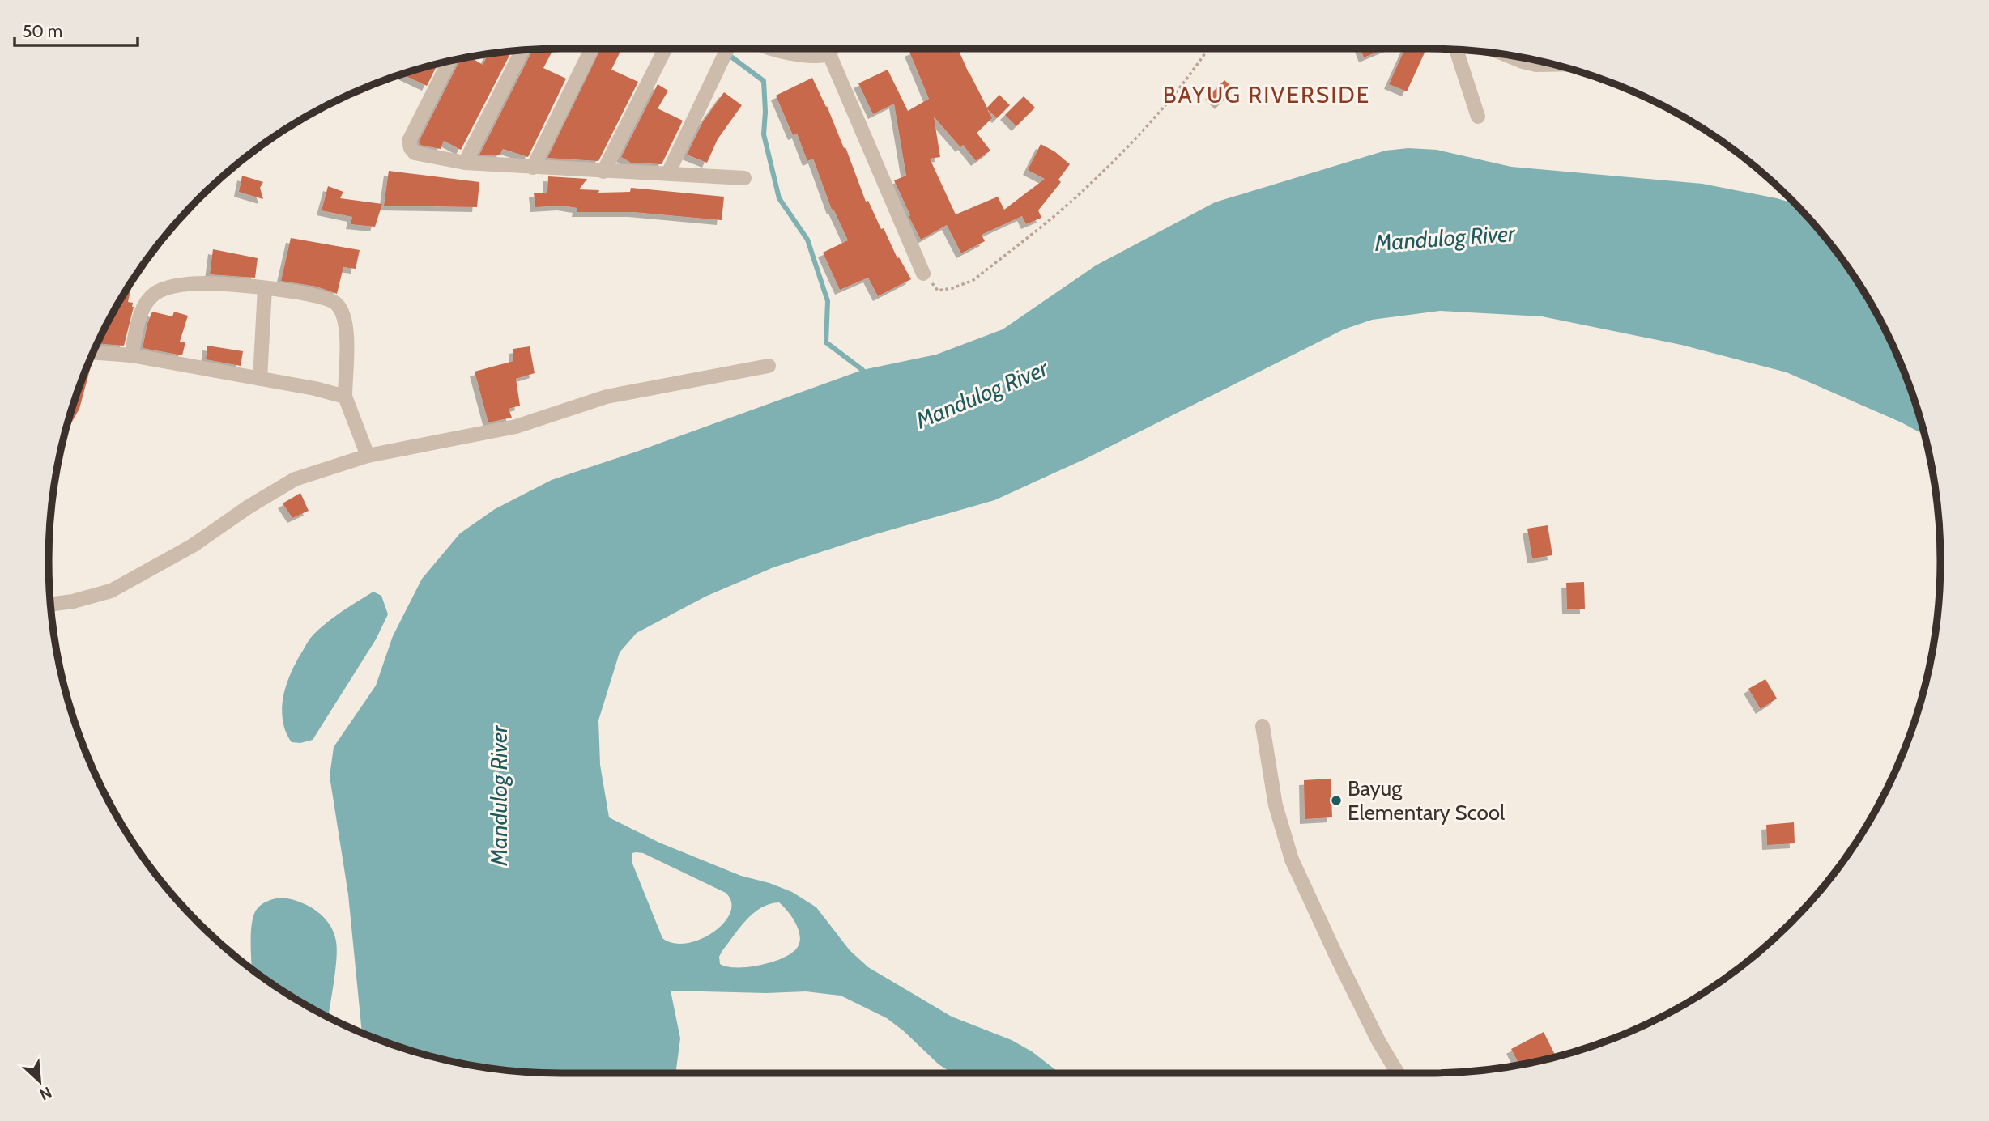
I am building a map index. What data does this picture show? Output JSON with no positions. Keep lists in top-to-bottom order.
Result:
{
  "districts": ["BAYUG RIVERSIDE"],
  "water": ["Mandulog River"],
  "places": ["Bayug Elementary Scool"],
  "scale_bar": "50 m",
  "north": "bottom right"
}
